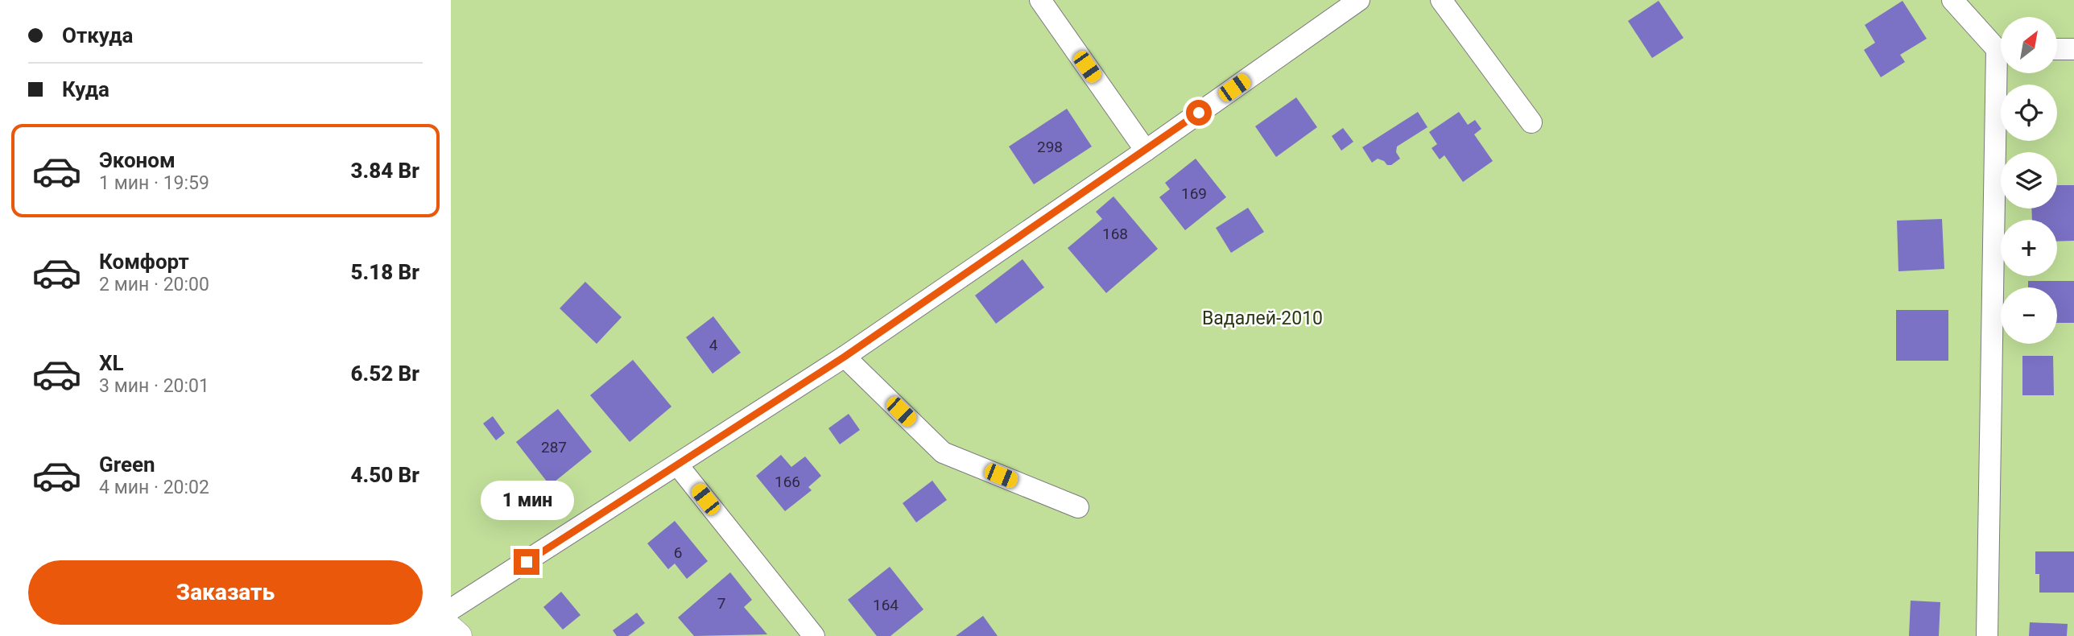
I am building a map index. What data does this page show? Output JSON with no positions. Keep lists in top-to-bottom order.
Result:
{
  "parks": ["Вадалей-2010"],
  "house_numbers": [
    "298",
    "169",
    "168",
    "4",
    "287",
    "166",
    "6",
    "7",
    "164"
  ],
  "north": "top right",
  "page": {
    "banner": ["Откуда", "Куда"],
    "map_buttons": ["+", "−"],
    "list": [
      {
        "name": "Эконом",
        "note": "1 мин · 19:59",
        "value": "3.84 Br"
      },
      {
        "name": "Комфорт",
        "note": "2 мин · 20:00",
        "value": "5.18 Br"
      },
      {
        "name": "XL",
        "note": "3 мин · 20:01",
        "value": "6.52 Br"
      },
      {
        "name": "Green",
        "note": "4 мин · 20:02",
        "value": "4.50 Br"
      }
    ],
    "bubble": "1 мин",
    "buttons": "Заказать"
  }
}
